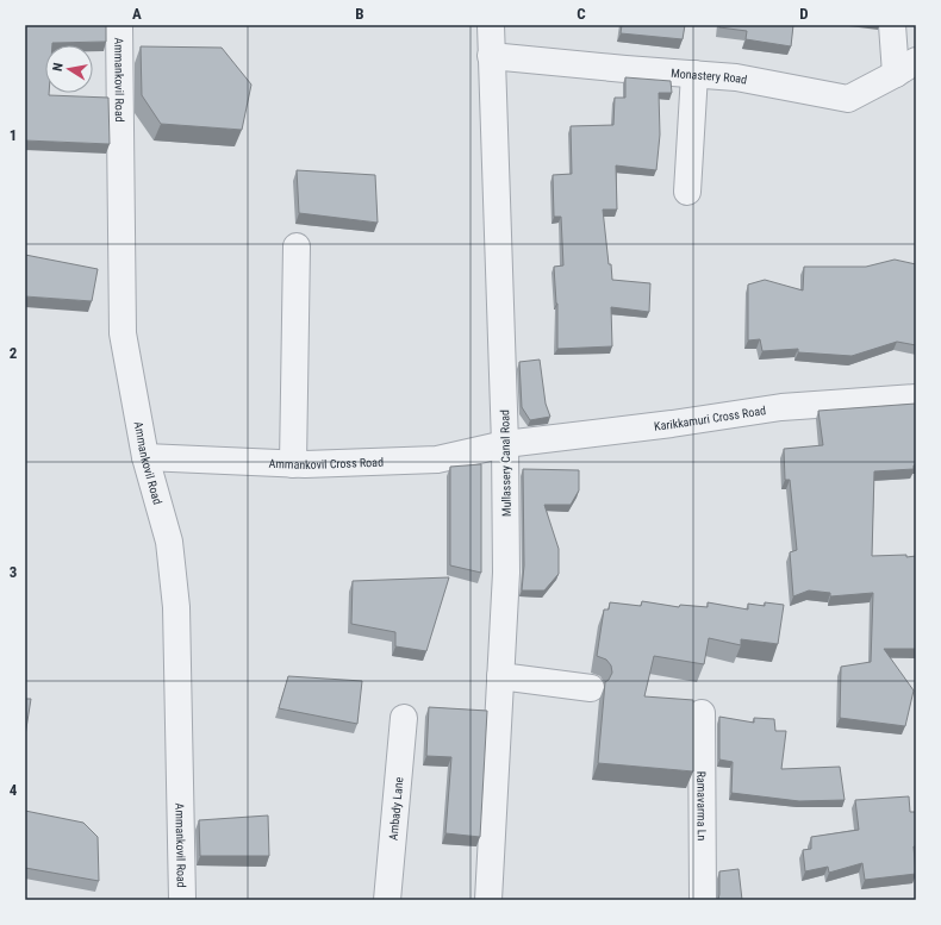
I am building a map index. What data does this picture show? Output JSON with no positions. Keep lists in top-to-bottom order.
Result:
{
  "streets": {
    "street": [
      "Monastery Road",
      "Ammankovil Road",
      "Karikkamuri Cross Road",
      "Ammankovil Cross Road",
      "Mullassery Canal Road",
      "Ramavarma Ln",
      "Ambady Lane"
    ]
  },
  "crossings": [
    ["Monastery Road", "Mullassery Canal Road"],
    ["Ammankovil Road", "Ammankovil Cross Road"],
    ["Karikkamuri Cross Road", "Ammankovil Cross Road"],
    ["Karikkamuri Cross Road", "Mullassery Canal Road"],
    ["Ammankovil Cross Road", "Mullassery Canal Road"]
  ],
  "north": "left",
  "grid": {
    "columns": [
      "A",
      "B",
      "C",
      "D"
    ],
    "rows": [
      "1",
      "2",
      "3",
      "4"
    ]
  }
}
